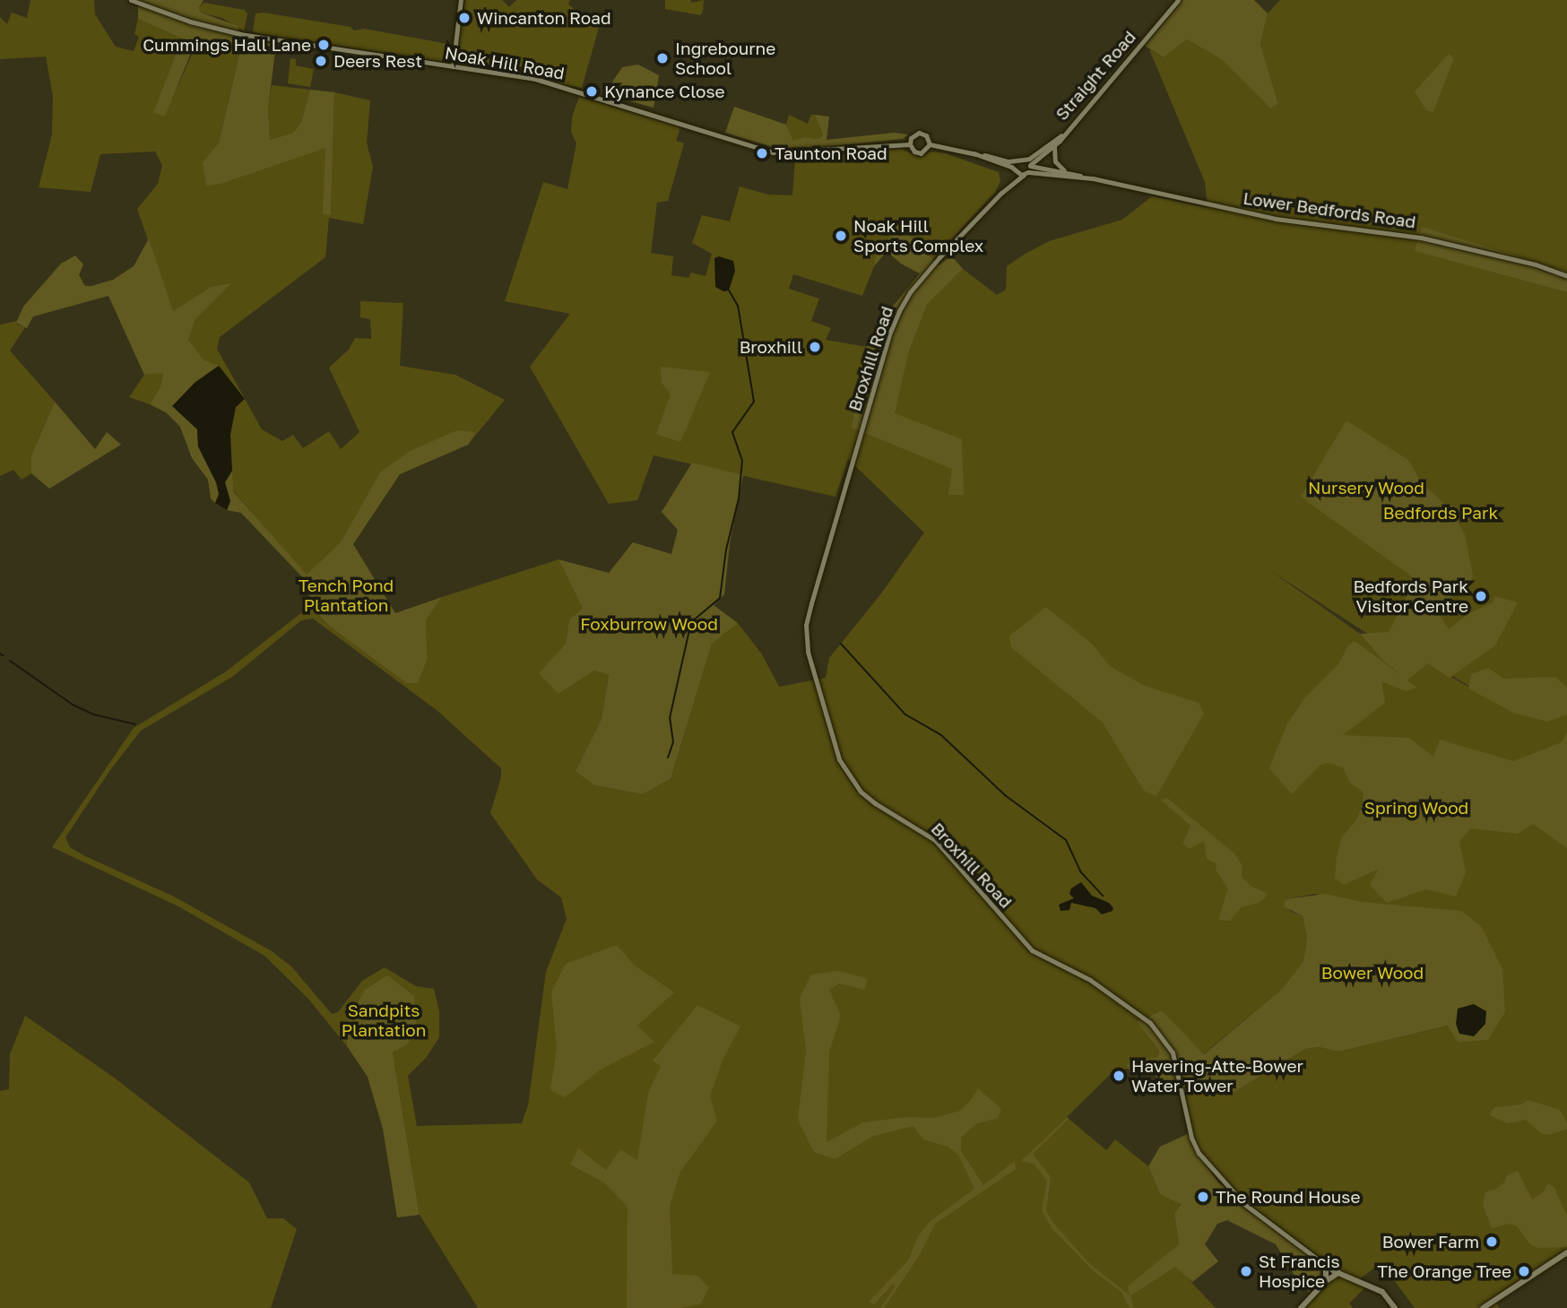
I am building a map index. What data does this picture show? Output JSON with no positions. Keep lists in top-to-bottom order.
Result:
{
  "streets": {
    "street": [
      "Noak Hill Road",
      "Straight Road",
      "Lower Bedfords Road",
      "Broxhill Road"
    ]
  },
  "crossings": [
    ["Noak Hill Road", "Straight Road"],
    ["Noak Hill Road", "Lower Bedfords Road"],
    ["Noak Hill Road", "Broxhill Road"],
    ["Straight Road", "Lower Bedfords Road"],
    ["Straight Road", "Broxhill Road"],
    ["Lower Bedfords Road", "Broxhill Road"]
  ],
  "parks": [
    "Nursery Wood",
    "Bedfords Park",
    "Tench Pond Plantation",
    "Foxburrow Wood",
    "Spring Wood",
    "Bower Wood",
    "Sandpits Plantation"
  ],
  "places": [
    "Wincanton Road",
    "Cummings Hall Lane",
    "Ingrebourne School",
    "Deers Rest",
    "Kynance Close",
    "Taunton Road",
    "Noak Hill Sports Complex",
    "Broxhill",
    "Bedfords Park Visitor Centre",
    "Havering-Atte-Bower Water Tower",
    "The Round House",
    "Bower Farm",
    "St Francis Hospice",
    "The Orange Tree"
  ]
}
